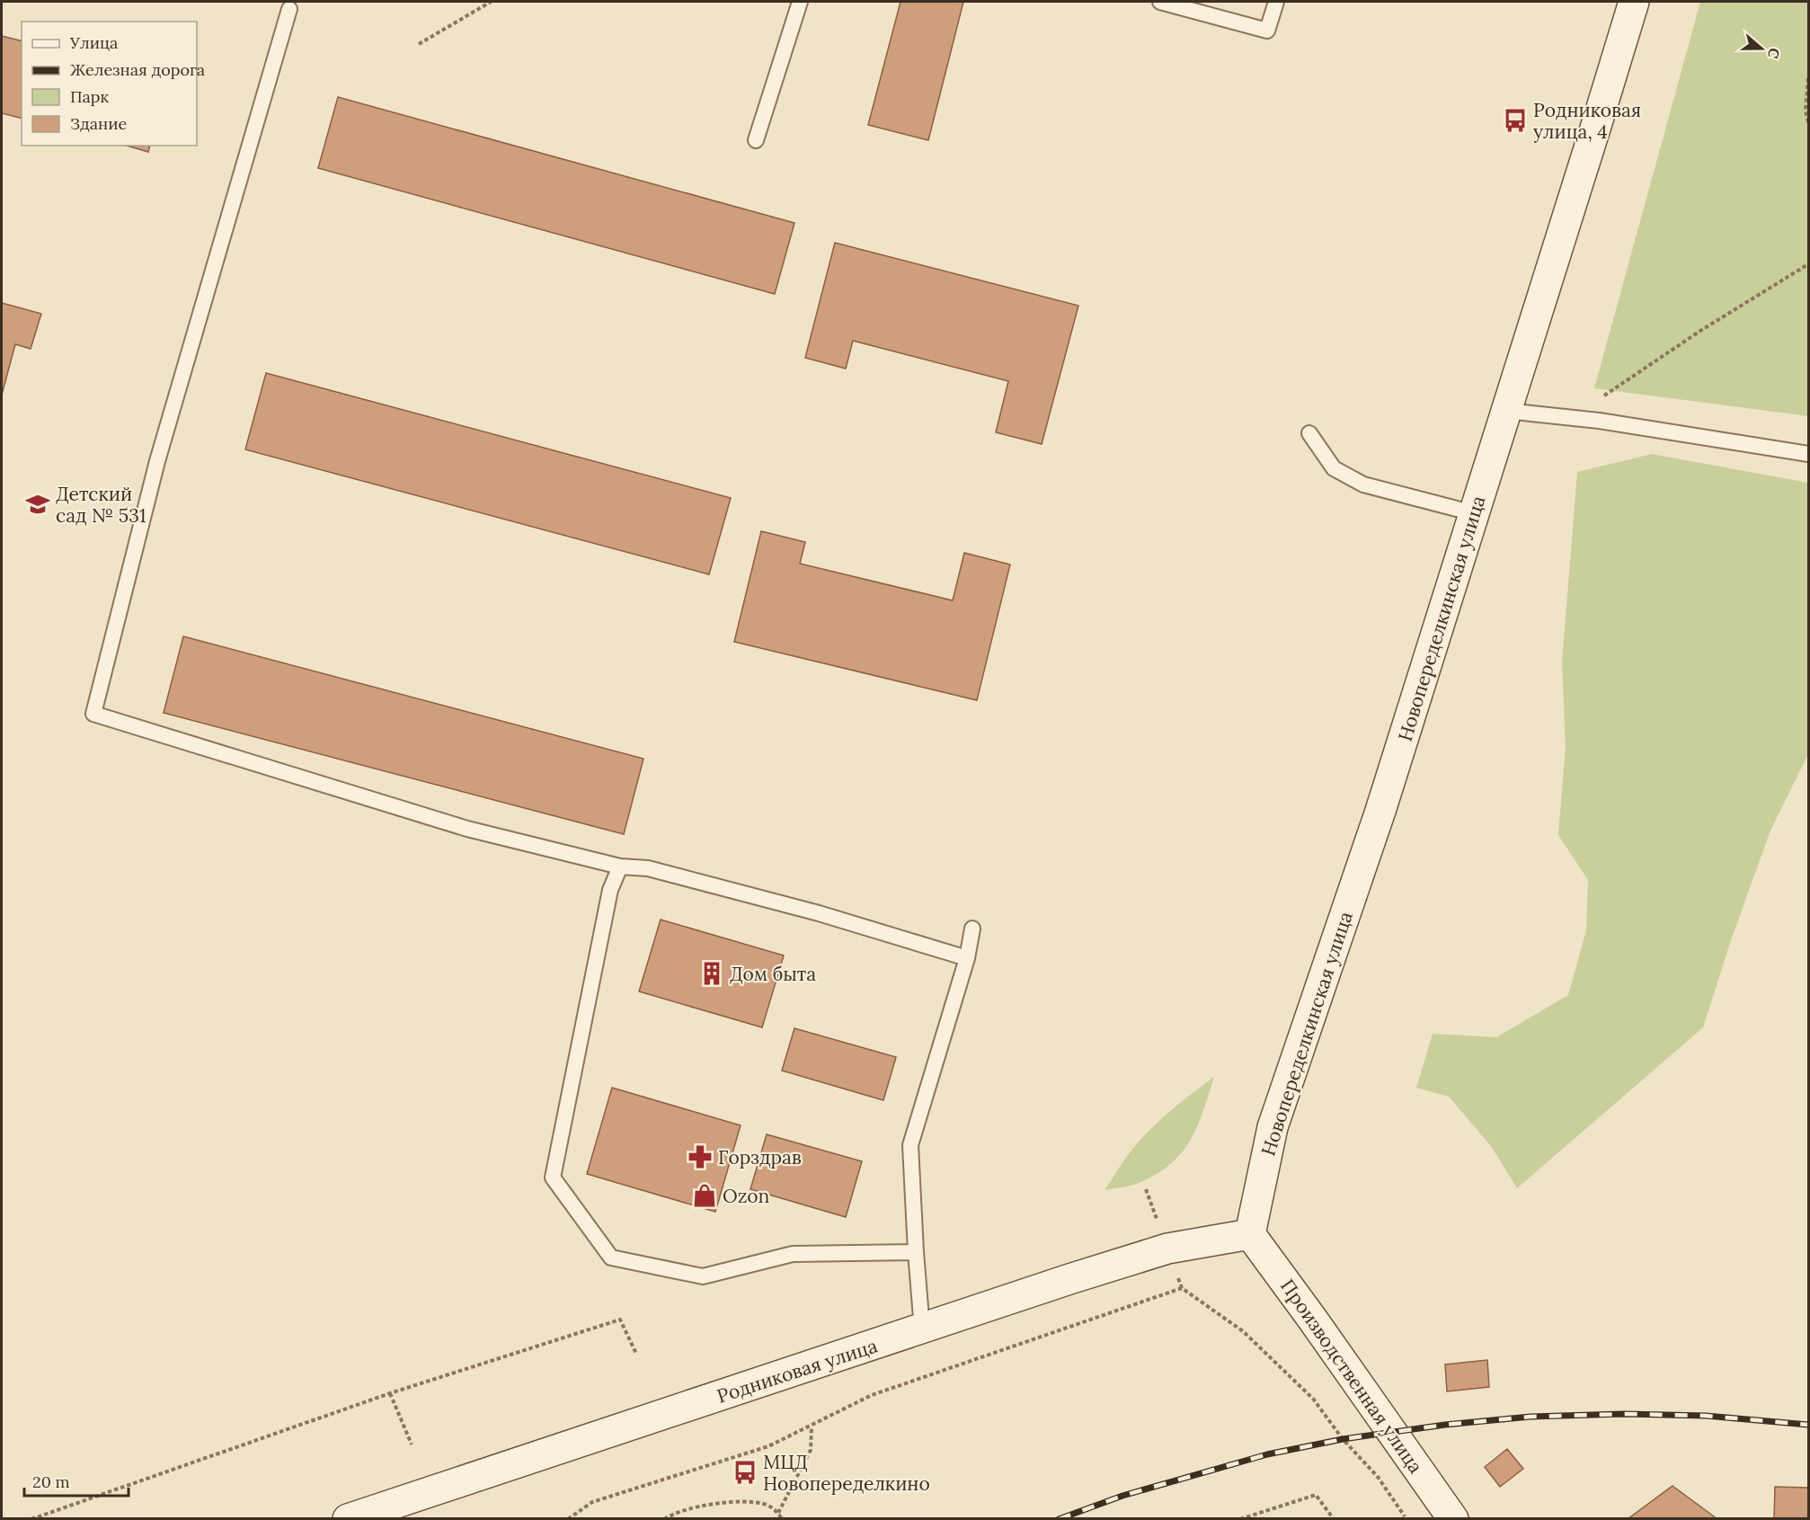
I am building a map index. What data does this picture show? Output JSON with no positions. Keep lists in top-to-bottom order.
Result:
{
  "streets": {
    "main road": ["Новопеределкинская улица", "Родниковая улица", "Производственная улица"]
  },
  "crossings": [
    ["Новопеределкинская улица", "Родниковая улица"],
    ["Новопеределкинская улица", "Производственная улица"],
    ["Родниковая улица", "Производственная улица"]
  ],
  "places": {
    "bus stop": ["Родниковая улица, 4", "МЦД Новопеределкино"],
    "school or university": ["Детский сад № 531"],
    "building": ["Дом быта"],
    "pharmacy": ["Горздрав"],
    "shop": ["Ozon"]
  },
  "legend": [
    "Улица",
    "Железная дорога",
    "Парк",
    "Здание"
  ],
  "scale_bar": "20 m",
  "north": "right"
}
